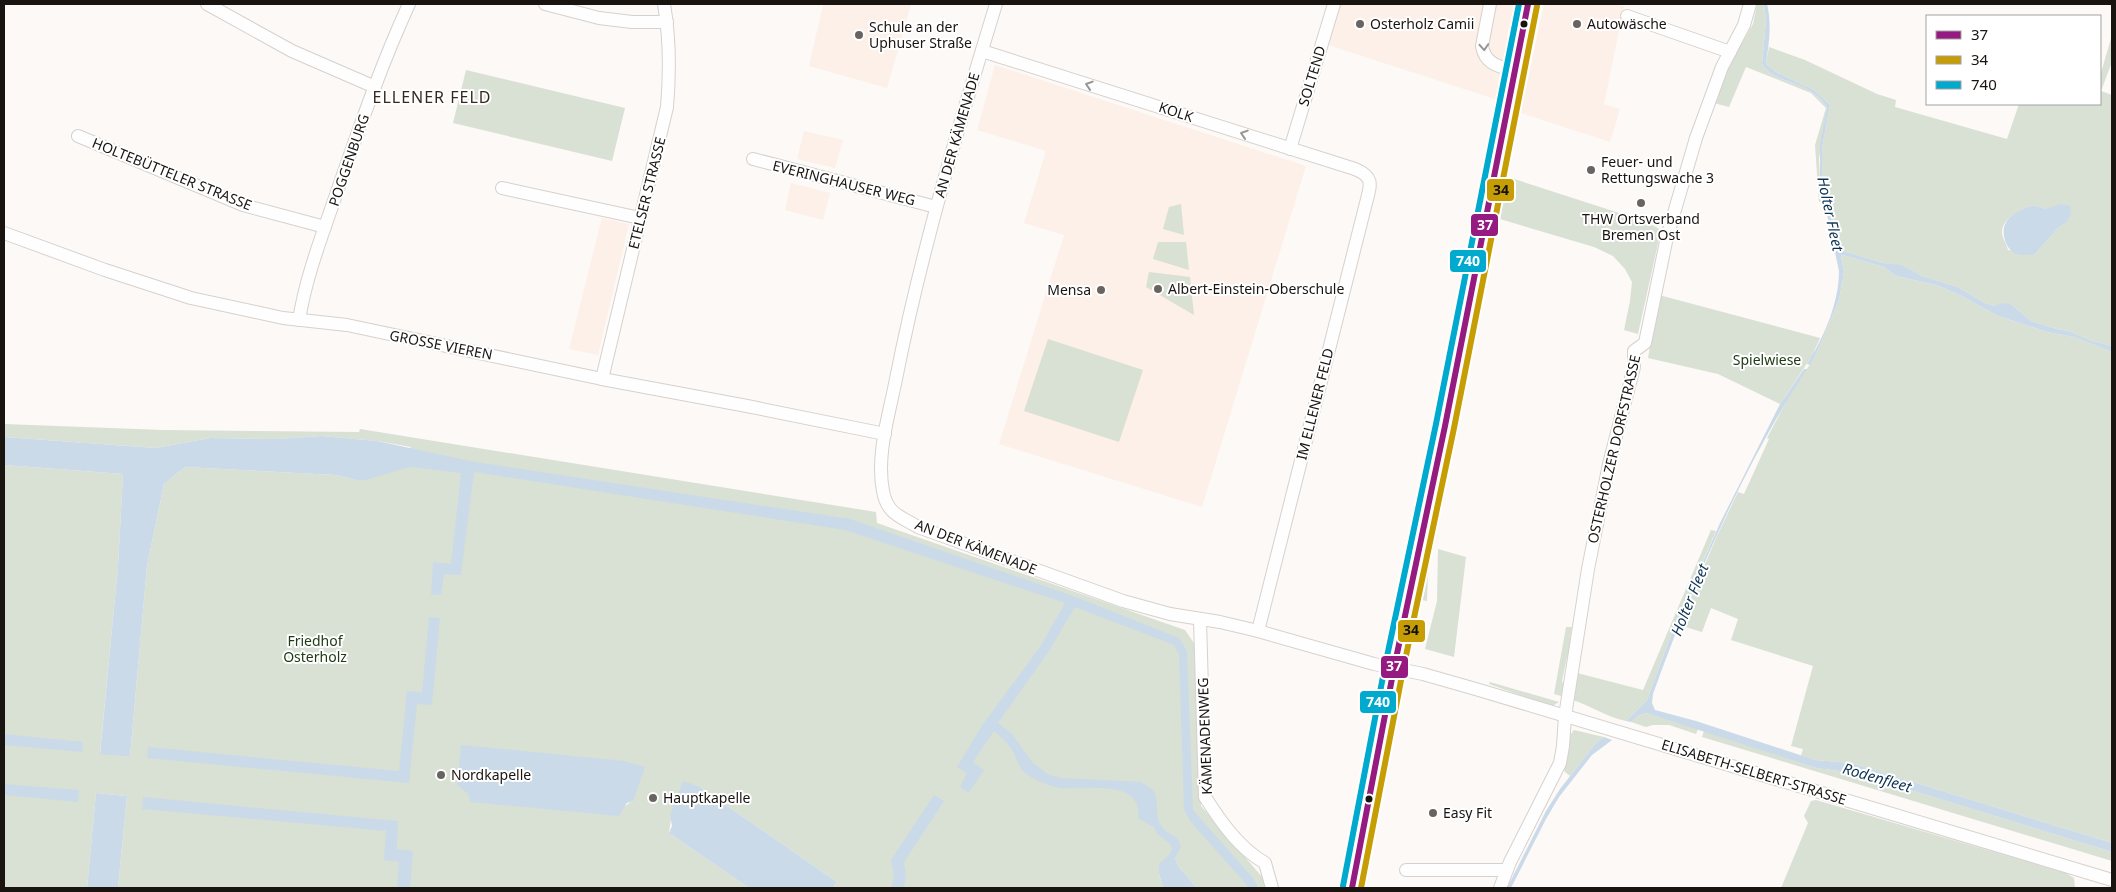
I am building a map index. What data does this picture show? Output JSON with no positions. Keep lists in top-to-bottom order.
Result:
{
  "streets": {
    "street": [
      "SOLTEND",
      "KOLK",
      "AN DER KÄMENADE",
      "POGGENBURG",
      "HOLTEBÜTTELER STRASSE",
      "EVERINGHAUSER WEG",
      "ETELSER STRASSE",
      "GROSSE VIEREN",
      "IM ELLENER FELD",
      "OSTERHOLZER DORFSTRASSE",
      "KÄMENADENWEG",
      "ELISABETH-SELBERT-STRASSE"
    ]
  },
  "crossings": [
    ["SOLTEND", "KOLK"],
    ["KOLK", "AN DER KÄMENADE"],
    ["KOLK", "IM ELLENER FELD"],
    ["AN DER KÄMENADE", "EVERINGHAUSER WEG"],
    ["AN DER KÄMENADE", "GROSSE VIEREN"],
    ["AN DER KÄMENADE", "IM ELLENER FELD"],
    ["AN DER KÄMENADE", "KÄMENADENWEG"],
    ["AN DER KÄMENADE", "ELISABETH-SELBERT-STRASSE"],
    ["POGGENBURG", "HOLTEBÜTTELER STRASSE"],
    ["POGGENBURG", "GROSSE VIEREN"],
    ["ETELSER STRASSE", "GROSSE VIEREN"],
    ["OSTERHOLZER DORFSTRASSE", "ELISABETH-SELBERT-STRASSE"]
  ],
  "one_way": ["KOLK"],
  "districts": ["ELLENER FELD"],
  "water": ["Holter Fleet", "Rodenfleet"],
  "parks": ["Spielwiese", "Friedhof Osterholz"],
  "places": [
    "Osterholz Camii",
    "Autowäsche",
    "Schule an der Uphuser Straße",
    "Feuer- und Rettungswache 3",
    "THW Ortsverband Bremen Ost",
    "Albert-Einstein-Oberschule",
    "Mensa",
    "Nordkapelle",
    "Hauptkapelle",
    "Easy Fit"
  ],
  "lines": ["transit line 37", "transit line 740", "transit line 34"],
  "legend": ["37", "34", "740"]
}
